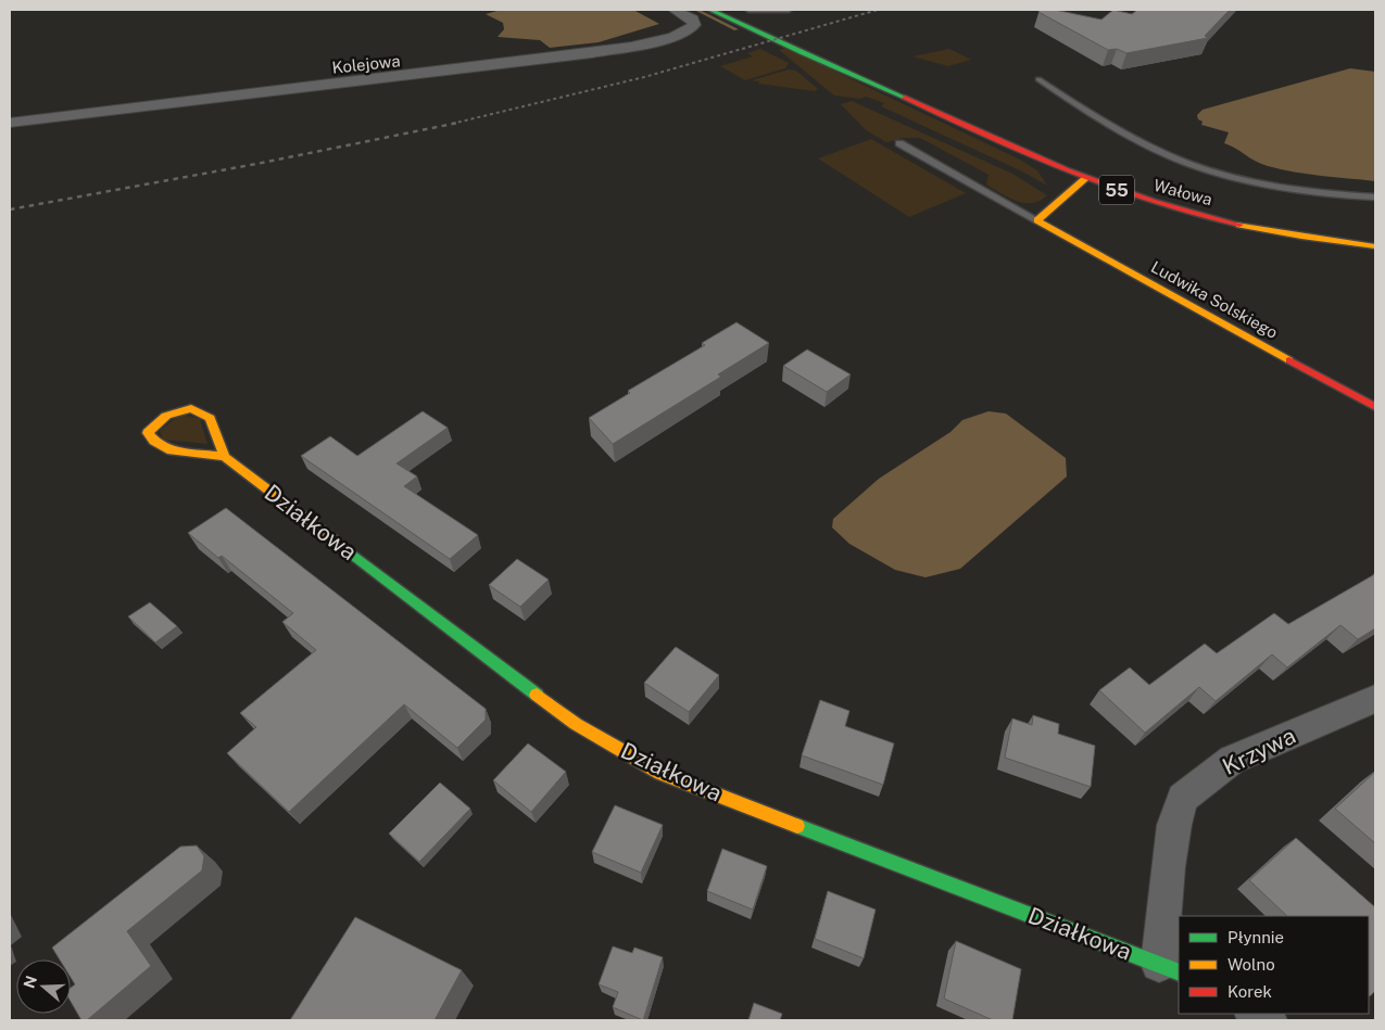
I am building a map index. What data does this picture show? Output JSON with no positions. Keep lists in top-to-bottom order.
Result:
{
  "streets": {
    "street": [
      "Kolejowa",
      "55",
      "Wałowa",
      "Ludwika Solskiego",
      "Działkowa",
      "Krzywa"
    ]
  },
  "crossings": [
    ["55", "Wałowa"],
    ["Działkowa", "Krzywa"]
  ],
  "legend": ["Płynnie", "Wolno", "Korek"],
  "north": "left"
}
